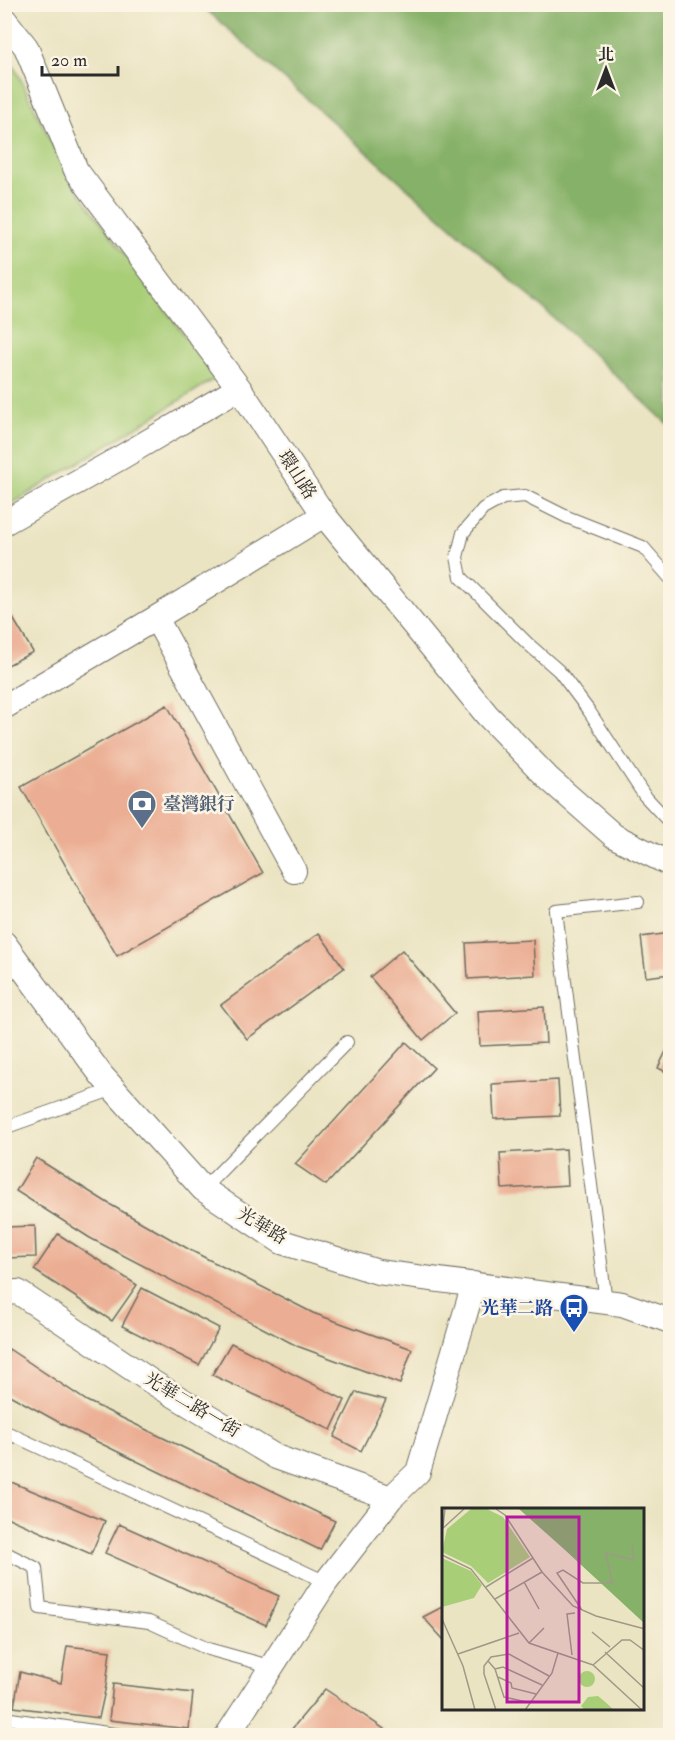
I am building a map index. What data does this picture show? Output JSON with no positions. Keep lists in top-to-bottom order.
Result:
{
  "streets": {
    "street": ["環山路", "光華路", "光華二路一街"]
  },
  "places": {
    "bank": ["臺灣銀行"],
    "bus stop": ["光華二路"]
  },
  "scale_bar": "20 m",
  "north": "top"
}
